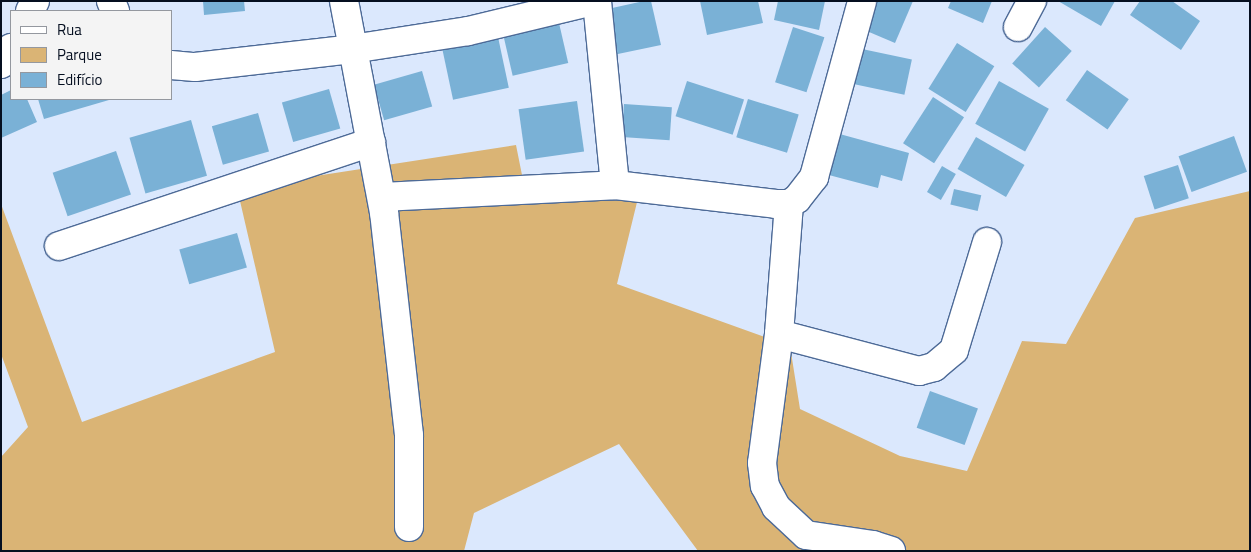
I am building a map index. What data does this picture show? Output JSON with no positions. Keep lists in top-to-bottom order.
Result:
{
  "legend": ["Rua", "Parque", "Edifício"]
}
